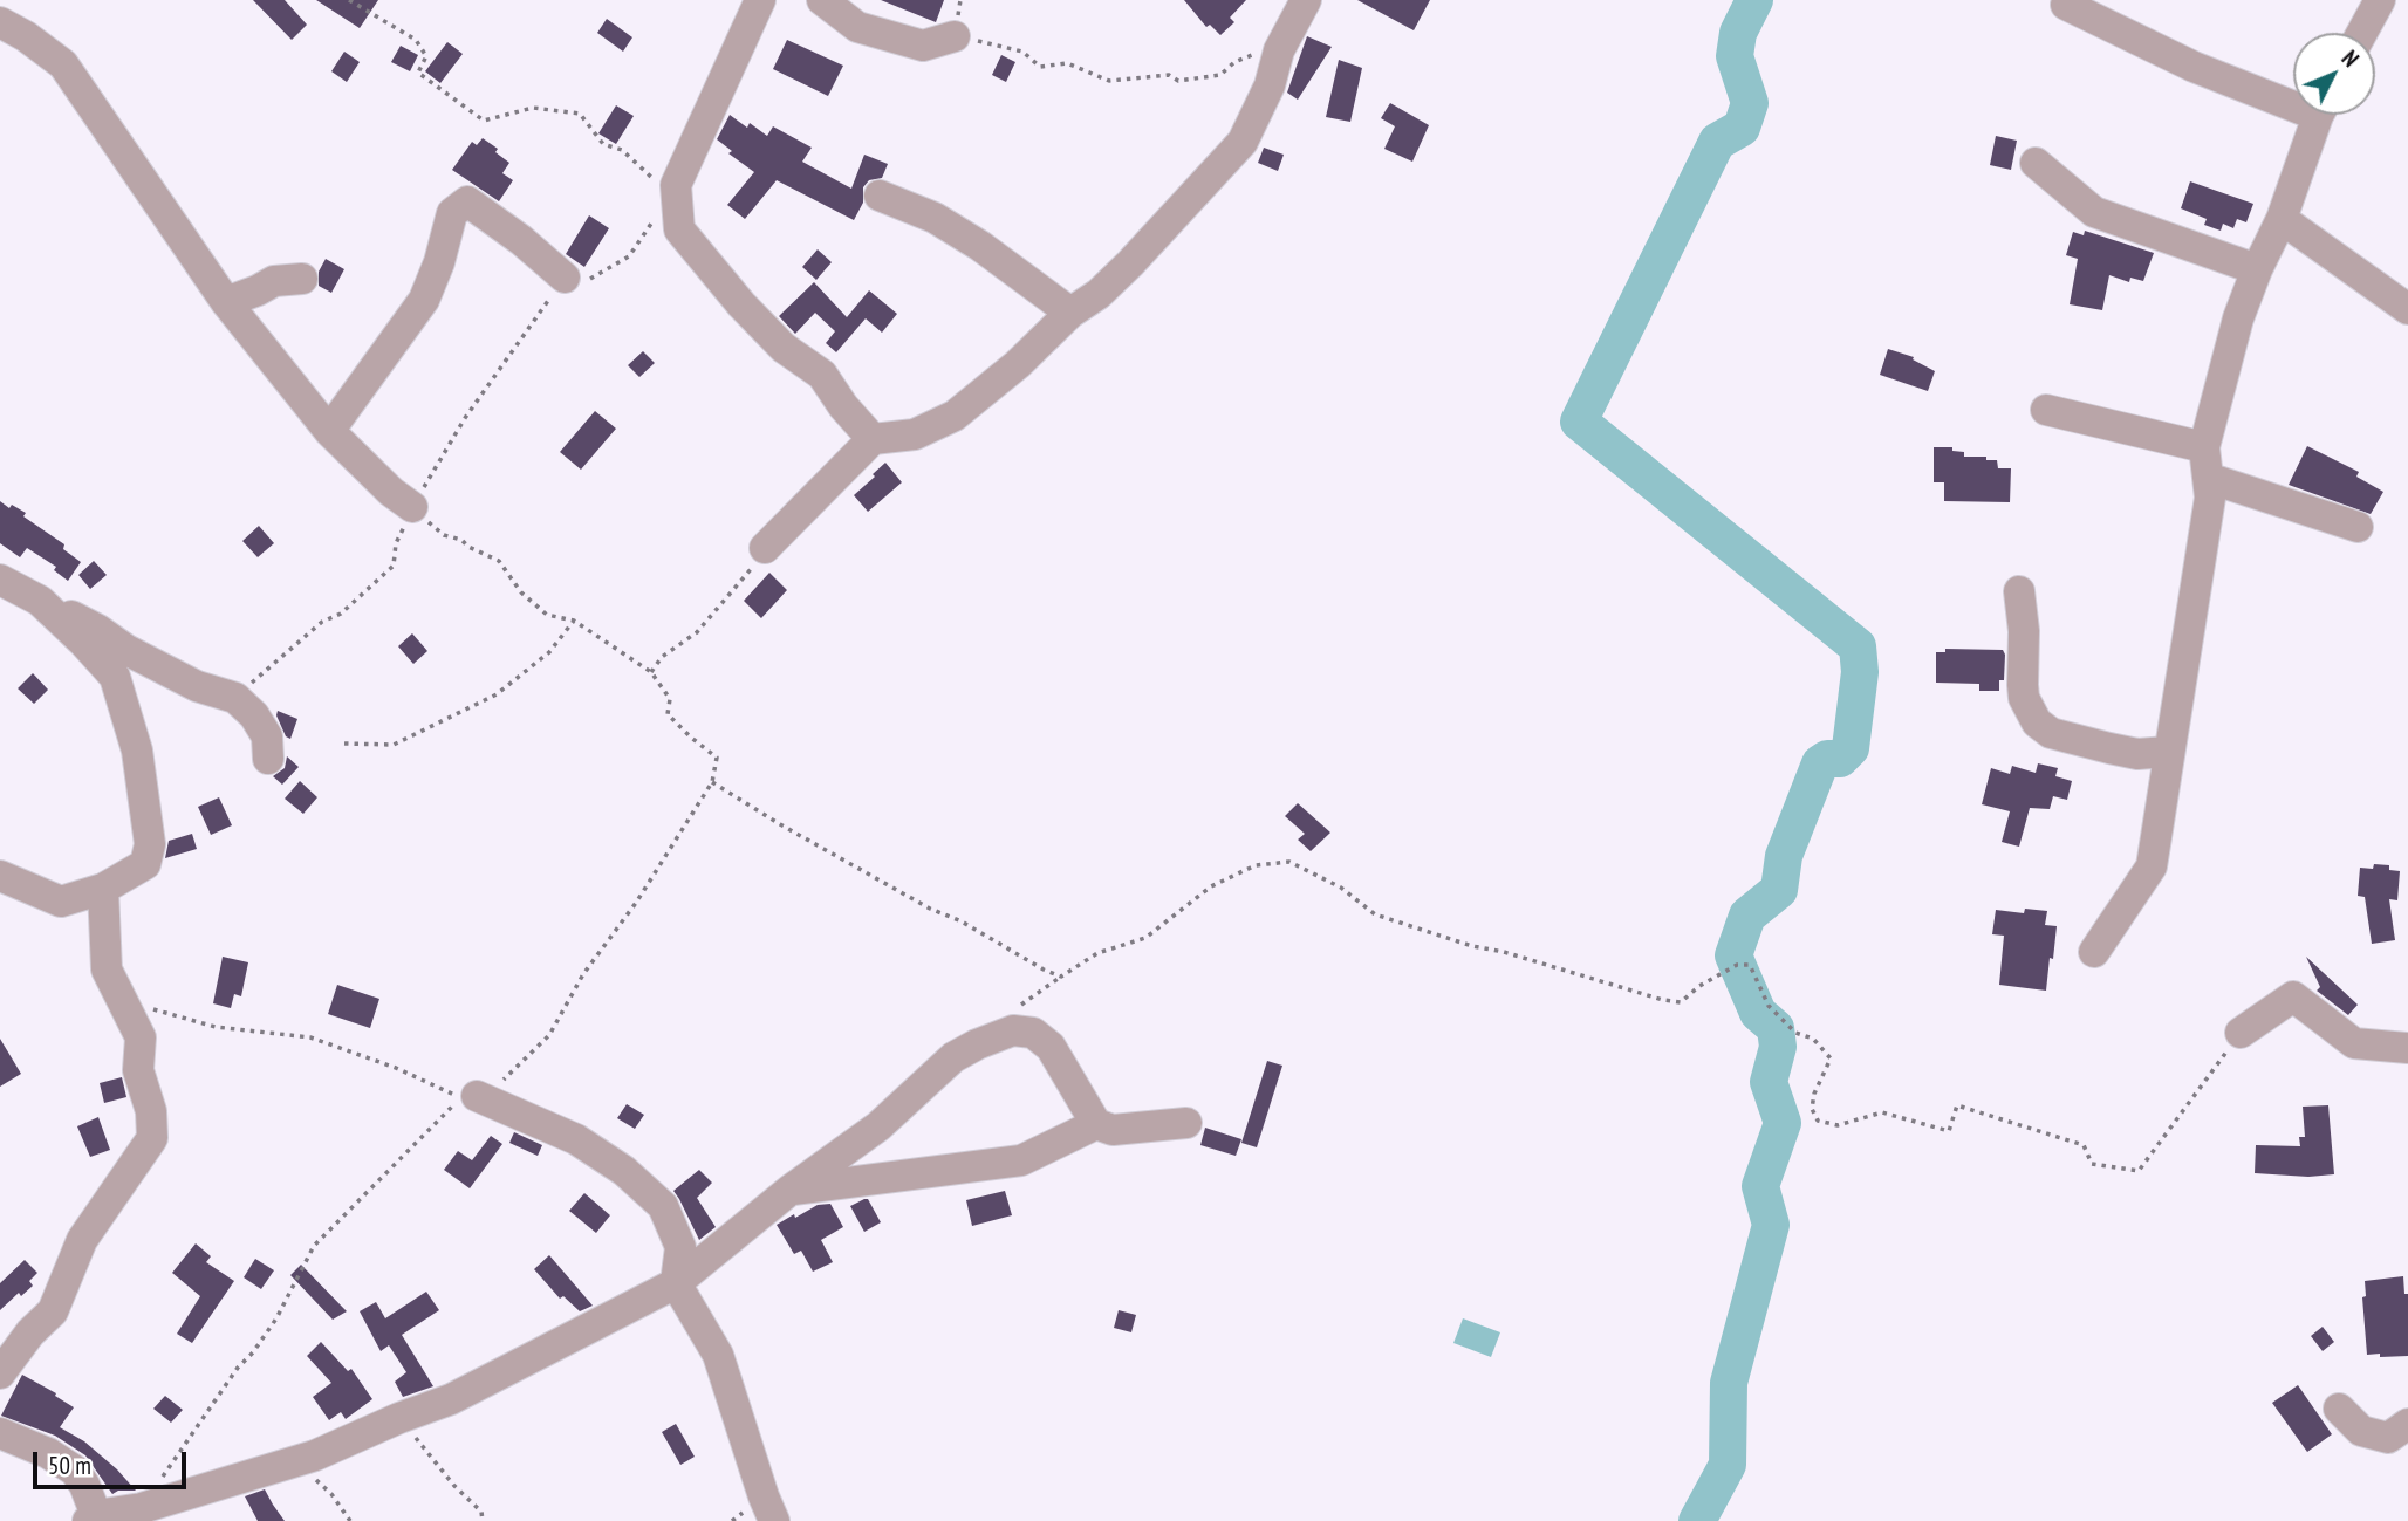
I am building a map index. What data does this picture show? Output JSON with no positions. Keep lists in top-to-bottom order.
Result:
{
  "scale_bar": "50 m",
  "north": "top right"
}
